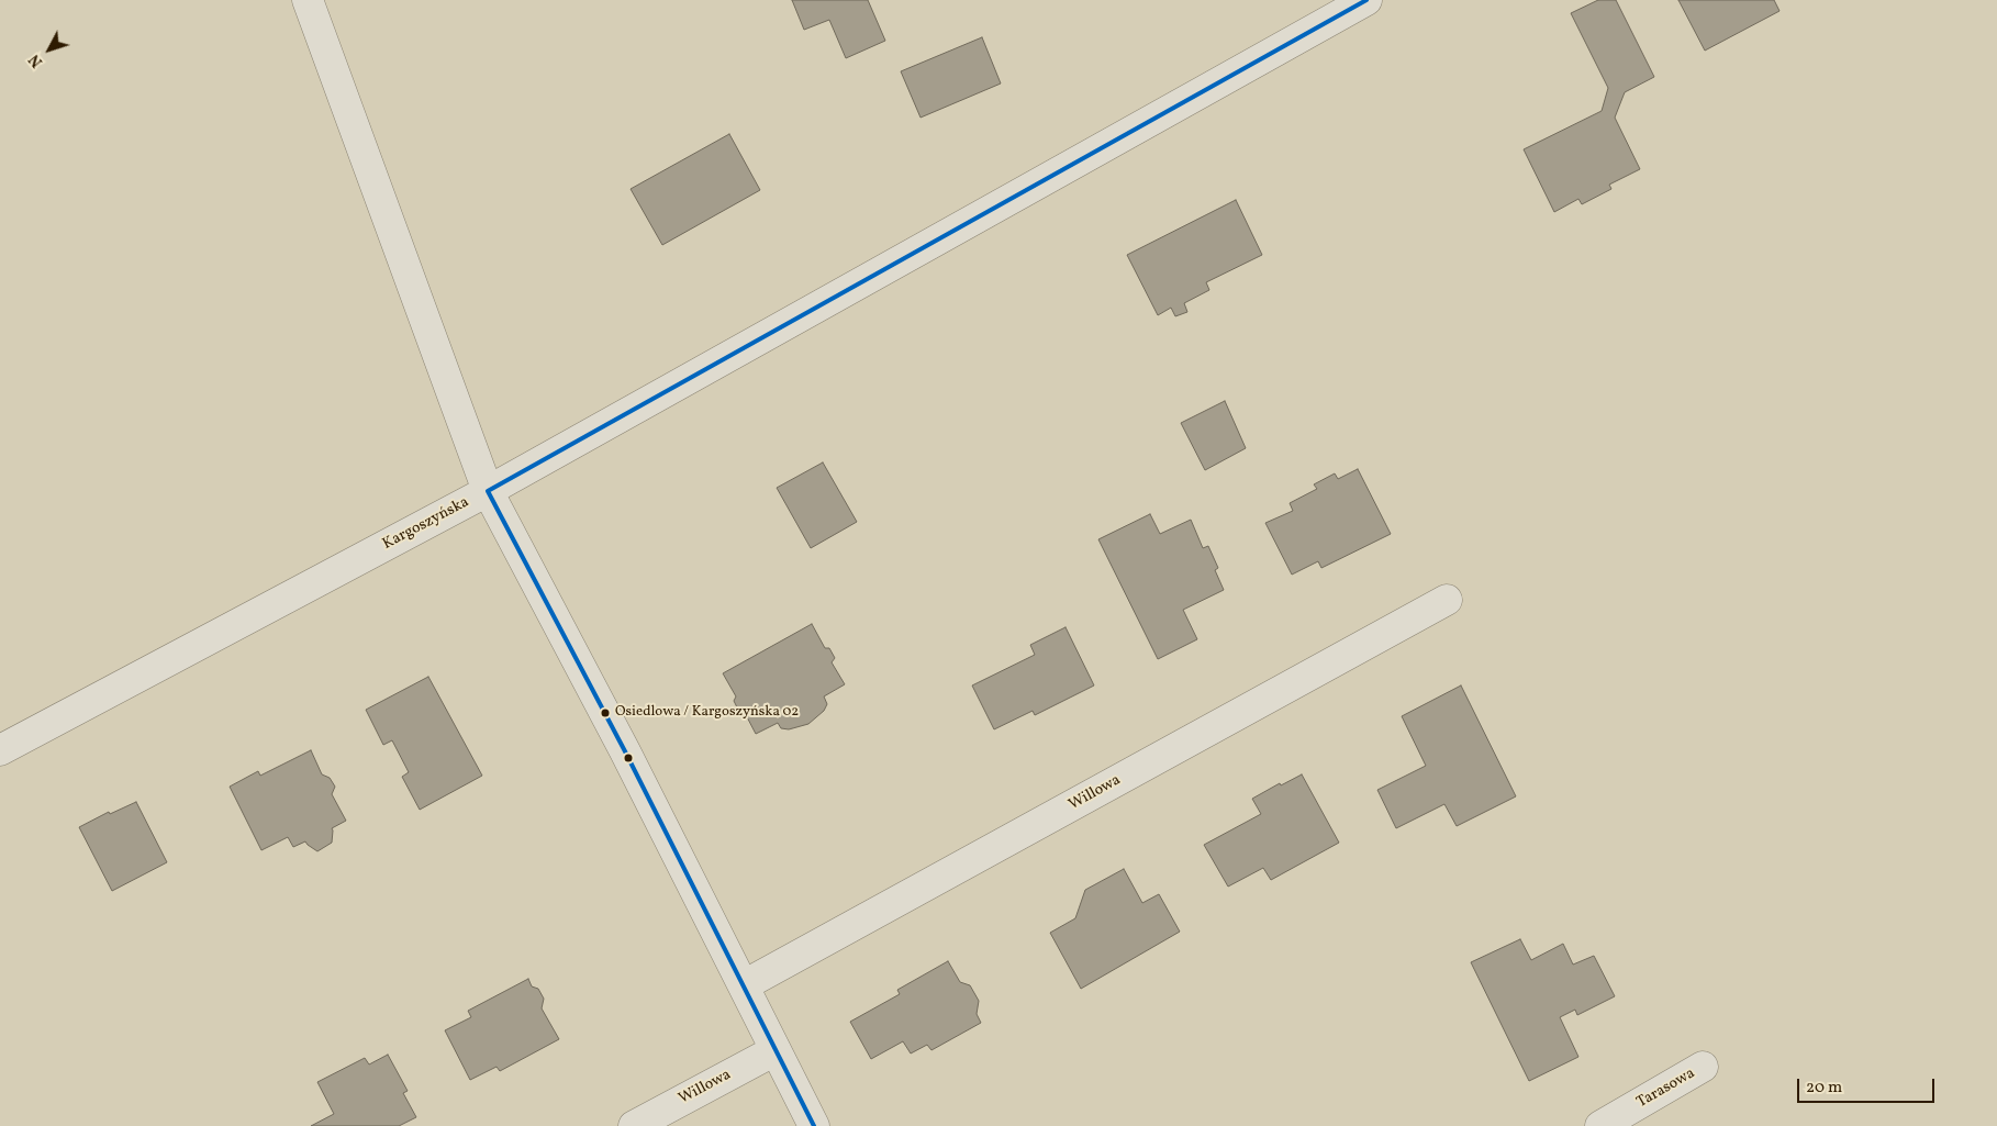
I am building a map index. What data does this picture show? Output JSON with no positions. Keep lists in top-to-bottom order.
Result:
{
  "streets": {
    "street": ["Kargoszyńska", "Willowa", "Tarasowa"]
  },
  "places": ["Osiedlowa / Kargoszyńska 02"],
  "scale_bar": "20 m",
  "north": "bottom left"
}
